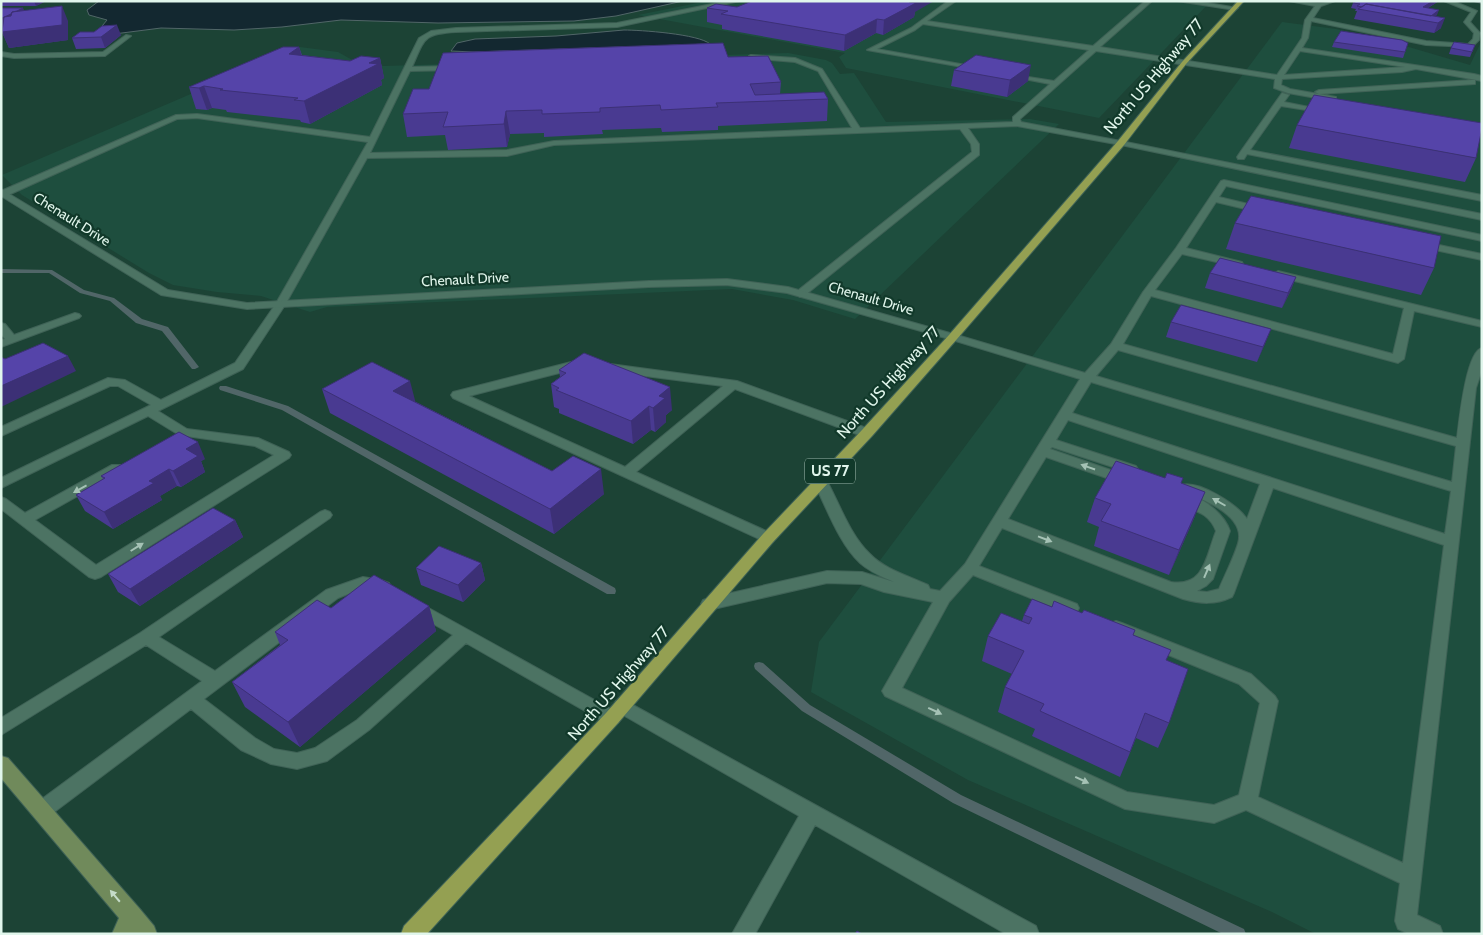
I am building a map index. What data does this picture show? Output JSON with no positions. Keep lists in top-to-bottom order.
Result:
{
  "streets": {
    "main road": ["North US Highway 77", "US 77"],
    "street": ["Chenault Drive"]
  },
  "crossings": [
    ["North US Highway 77", "Chenault Drive"]
  ]
}
